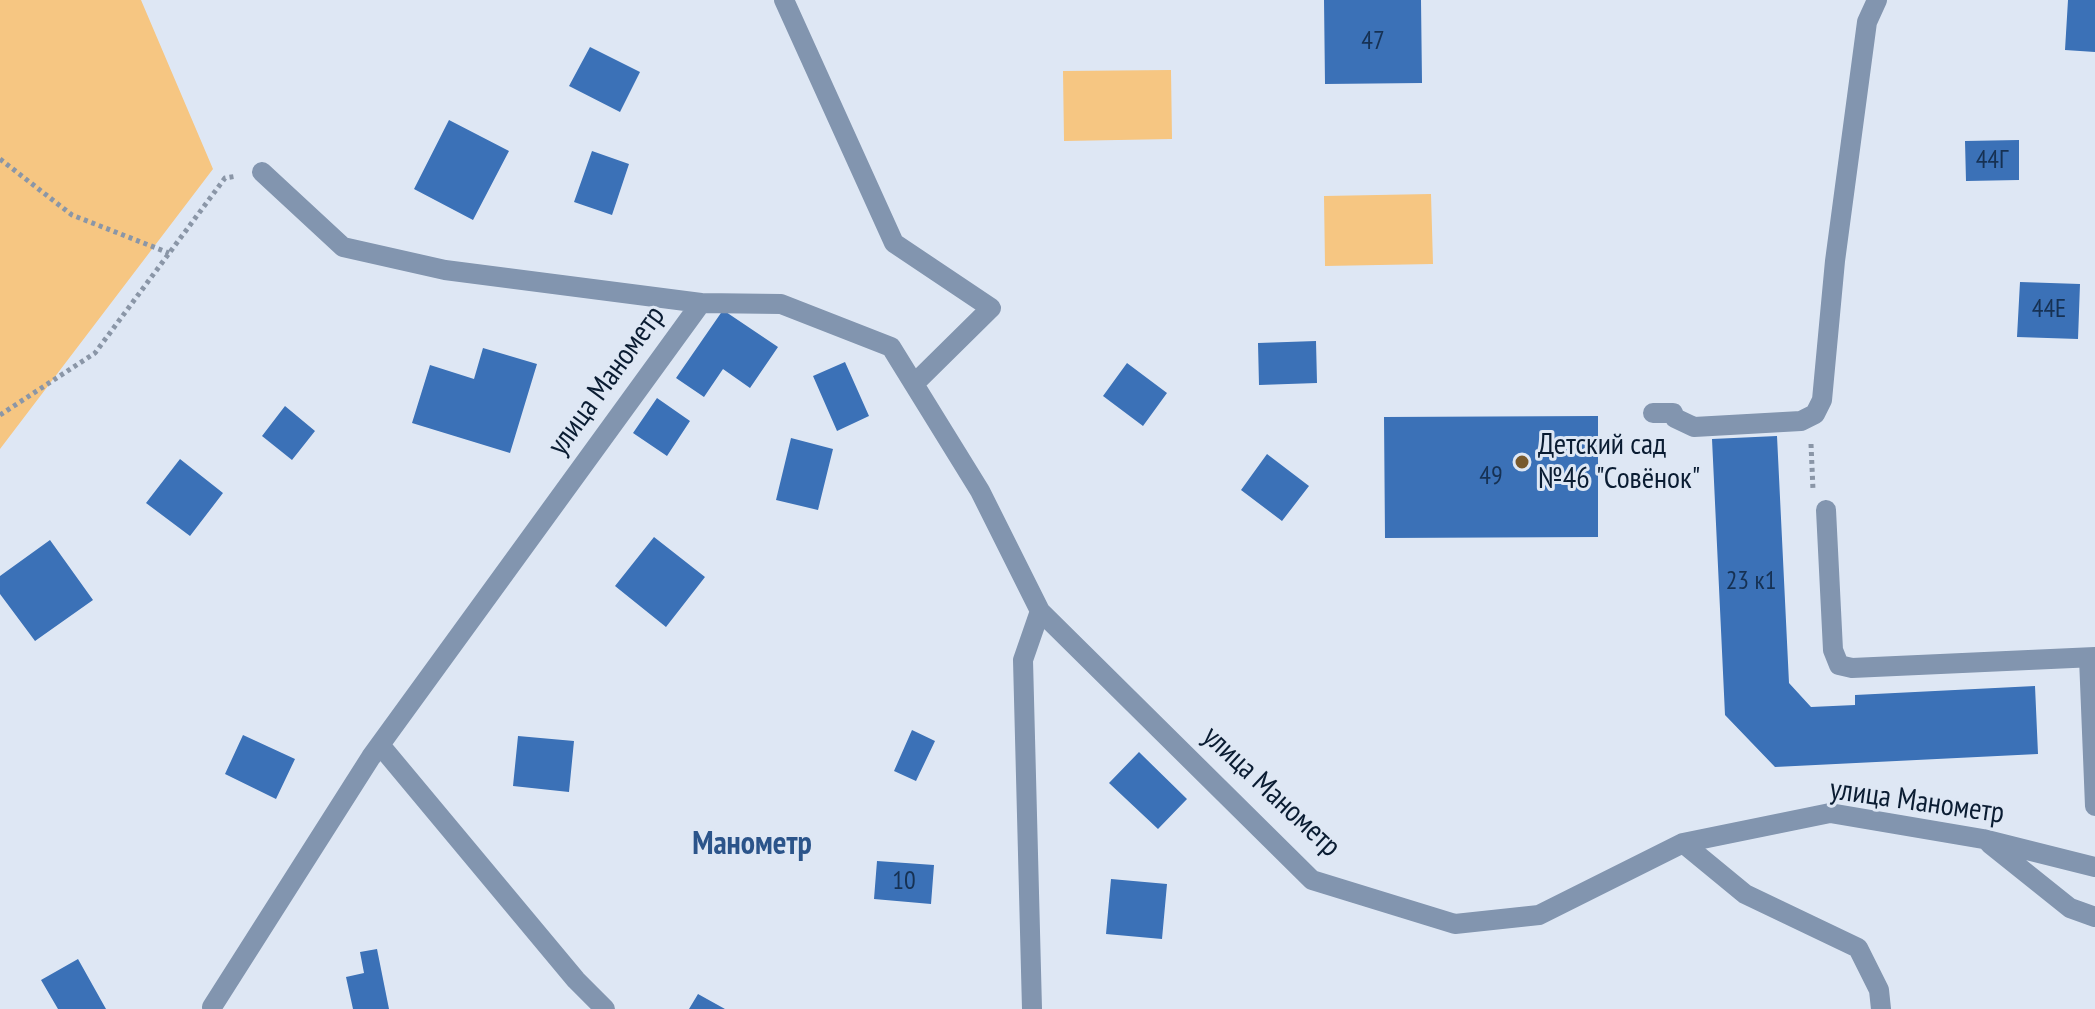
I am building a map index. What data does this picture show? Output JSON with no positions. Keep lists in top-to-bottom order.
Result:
{
  "streets": {
    "street": ["улица Манометр"]
  },
  "districts": ["Манометр"],
  "places": ["Детский сад №46 \"Совёнок\""],
  "house_numbers": [
    "47",
    "44Г",
    "44Е",
    "49",
    "23 к1",
    "10"
  ]
}
